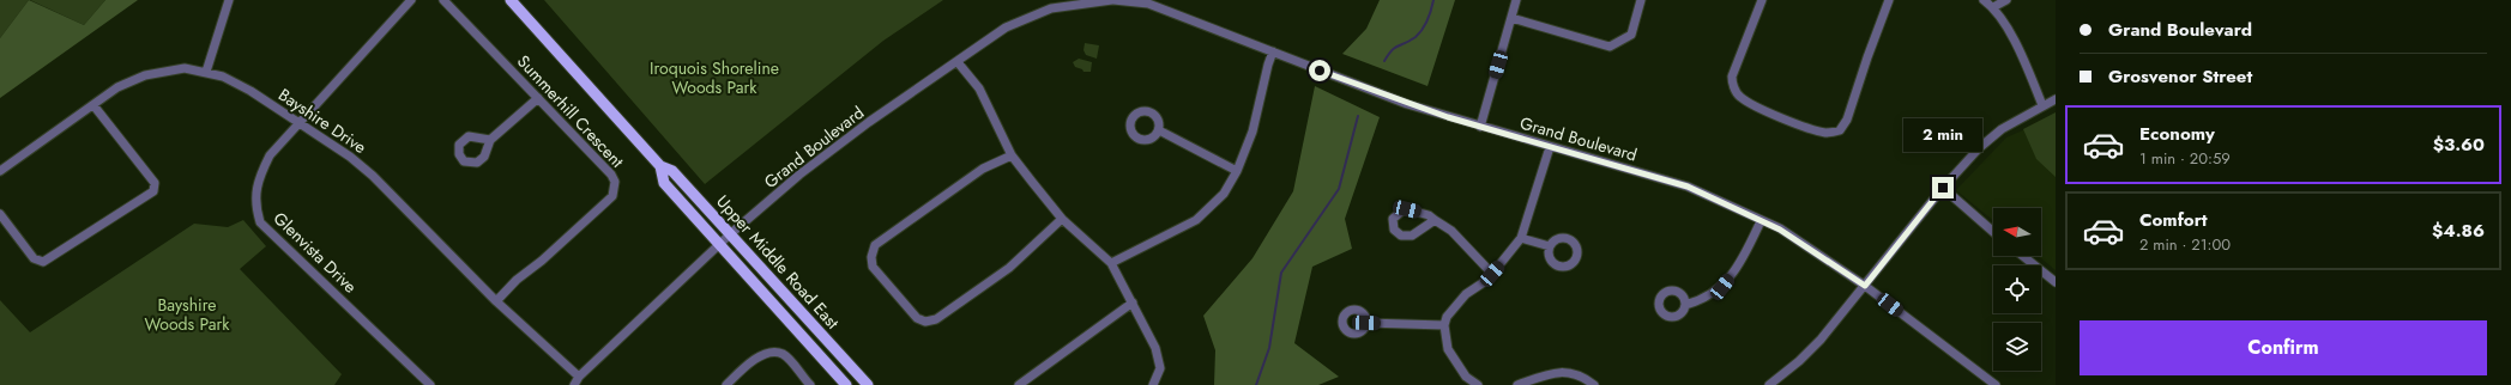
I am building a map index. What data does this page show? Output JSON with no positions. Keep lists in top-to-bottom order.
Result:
{
  "streets": {
    "main road": ["Upper Middle Road East"],
    "street": [
      "Summerhill Crescent",
      "Bayshire Drive",
      "Grand Boulevard",
      "Glenvista Drive"
    ]
  },
  "crossings": [
    ["Summerhill Crescent", "Bayshire Drive"],
    ["Bayshire Drive", "Grand Boulevard"],
    ["Bayshire Drive", "Glenvista Drive"],
    ["Grand Boulevard", "Upper Middle Road East"]
  ],
  "parks": ["Iroquois Shoreline Woods Park", "Bayshire Woods Park"],
  "north": "left",
  "page": {
    "banner": ["Grand Boulevard", "Grosvenor Street"],
    "list": [
      {
        "name": "Economy",
        "note": "1 min · 20:59",
        "value": "$3.60"
      },
      {
        "name": "Comfort",
        "note": "2 min · 21:00",
        "value": "$4.86"
      }
    ],
    "bubble": "2 min",
    "buttons": "Confirm"
  }
}
